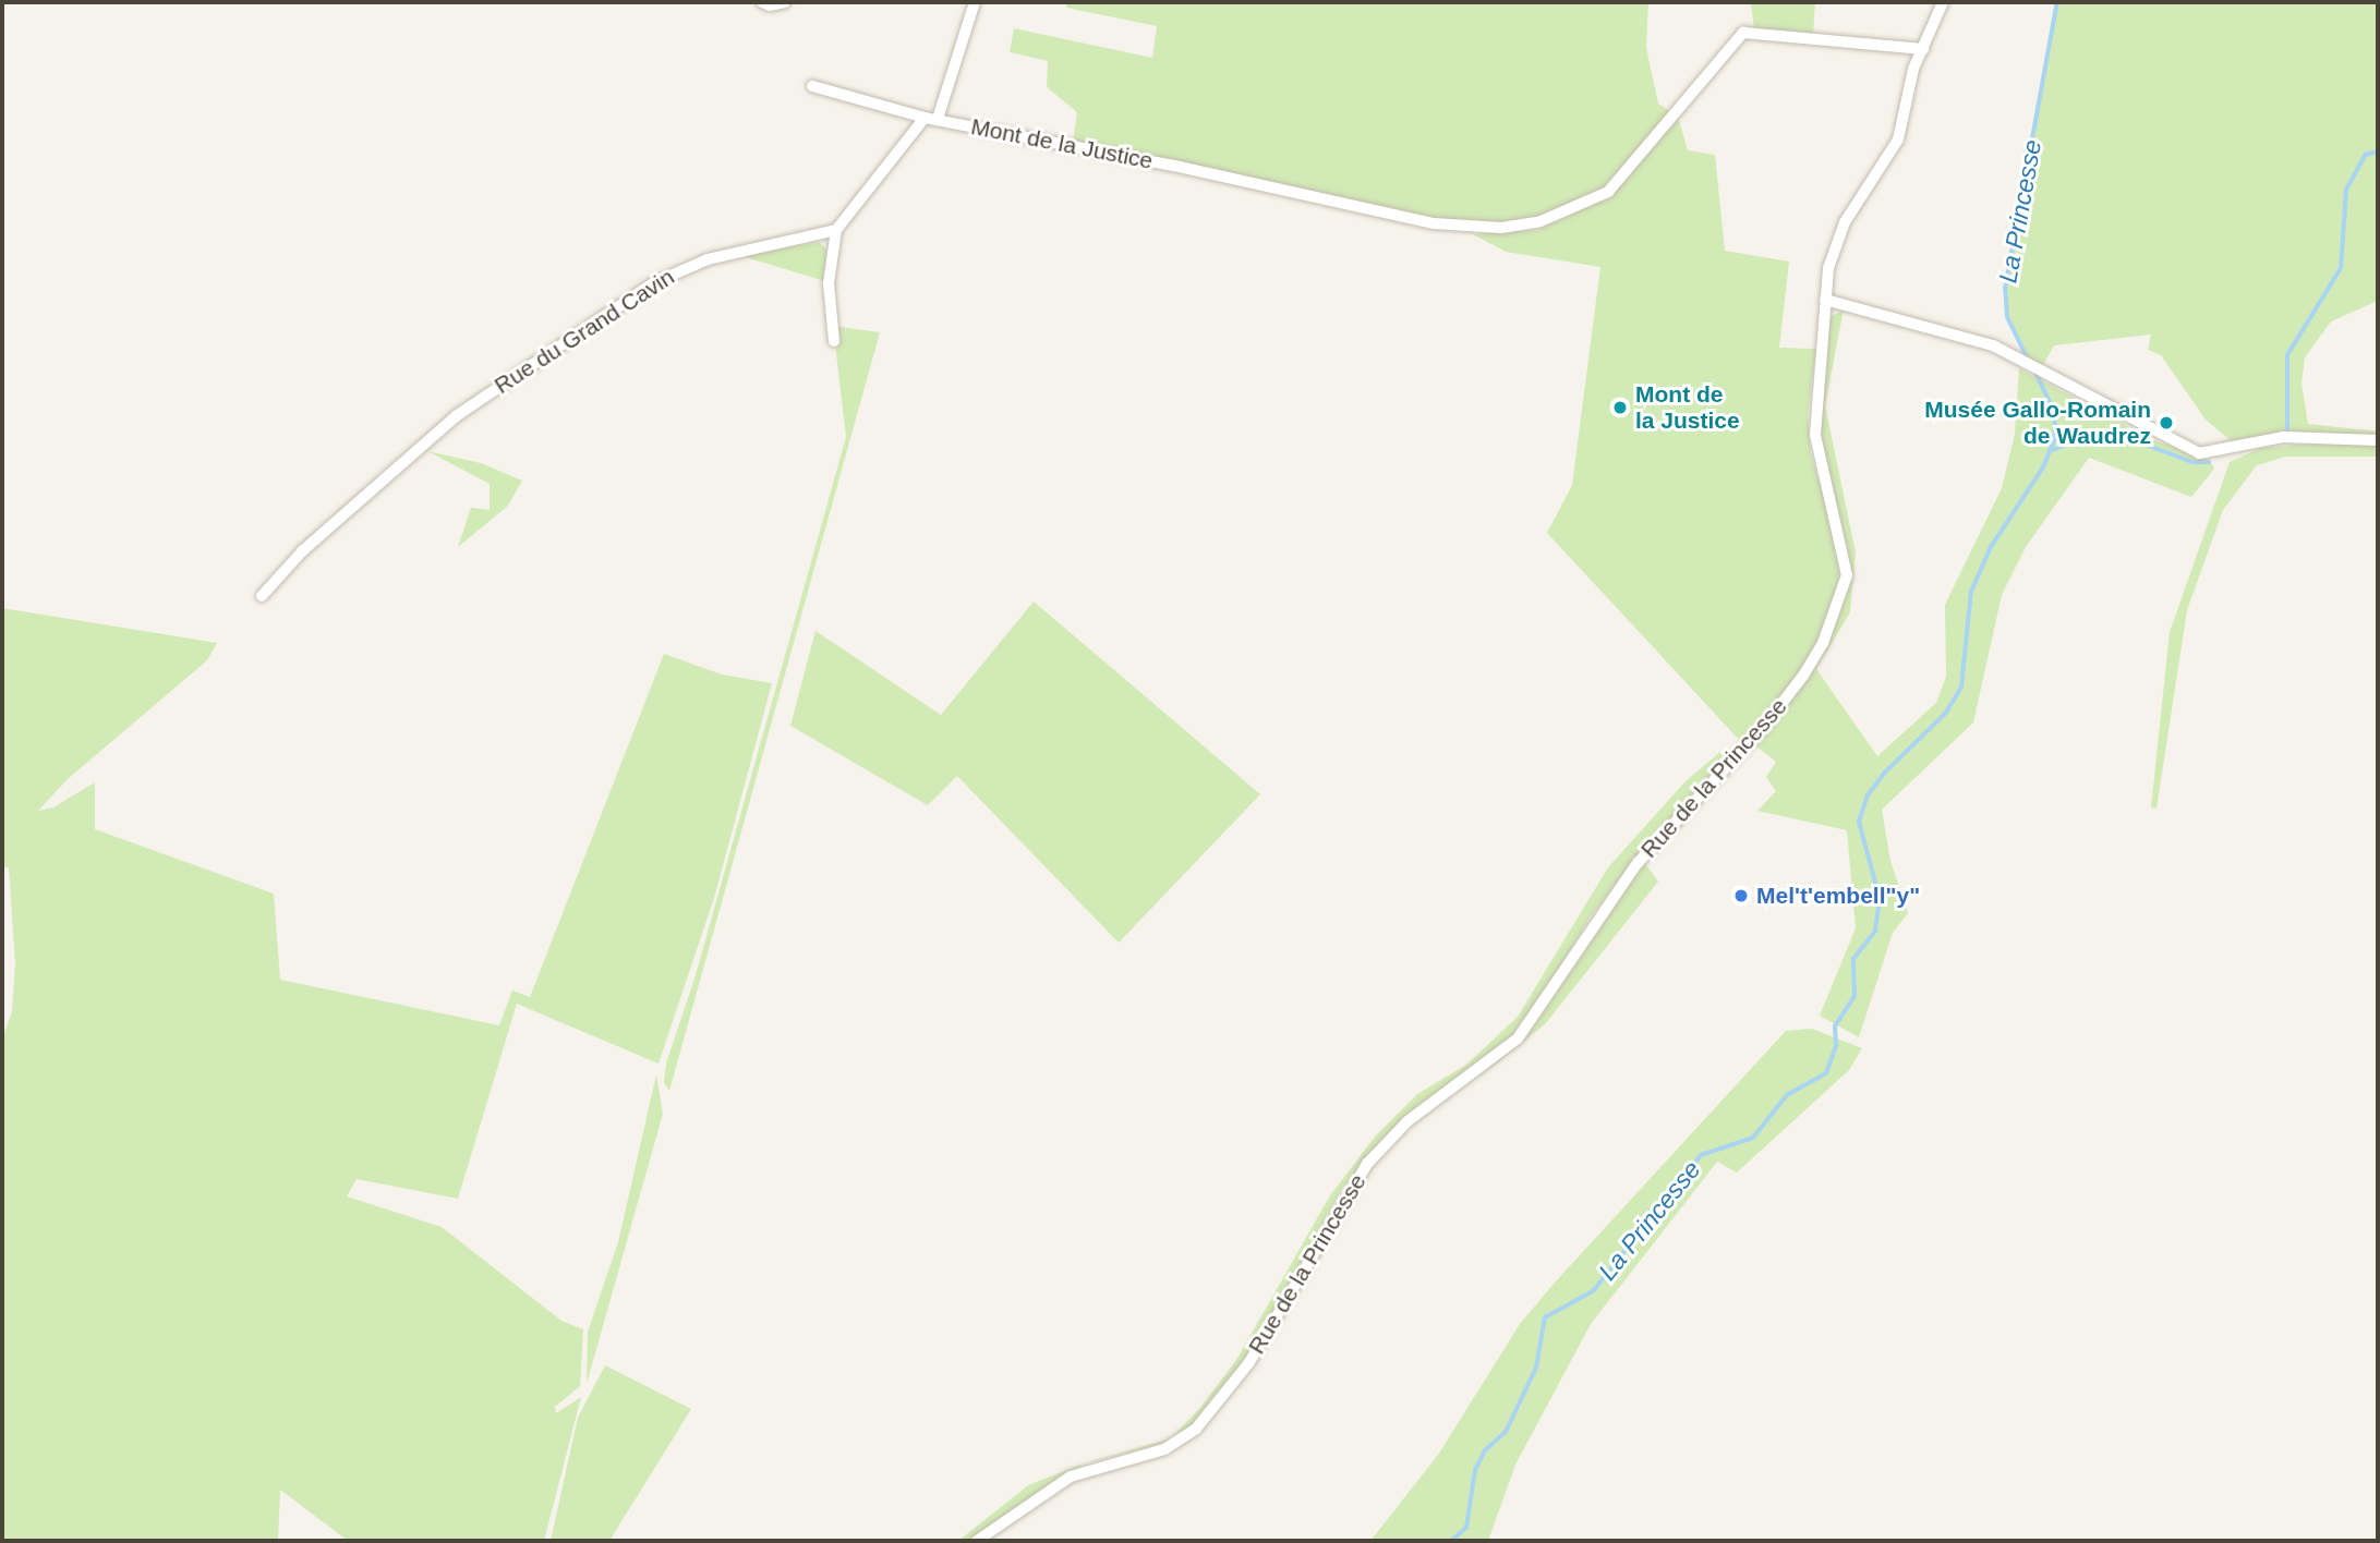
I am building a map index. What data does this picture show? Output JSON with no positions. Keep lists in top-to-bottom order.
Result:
{
  "streets": {
    "street": ["Mont de la Justice", "Rue du Grand Cavin", "Rue de la Princesse"]
  },
  "crossings": [
    ["Mont de la Justice", "Rue de la Princesse"]
  ],
  "water": ["La Princesse"],
  "places": ["Mont de la Justice", "Musée Gallo-Romain de Waudrez", "Mel't'embell\"y\""]
}
